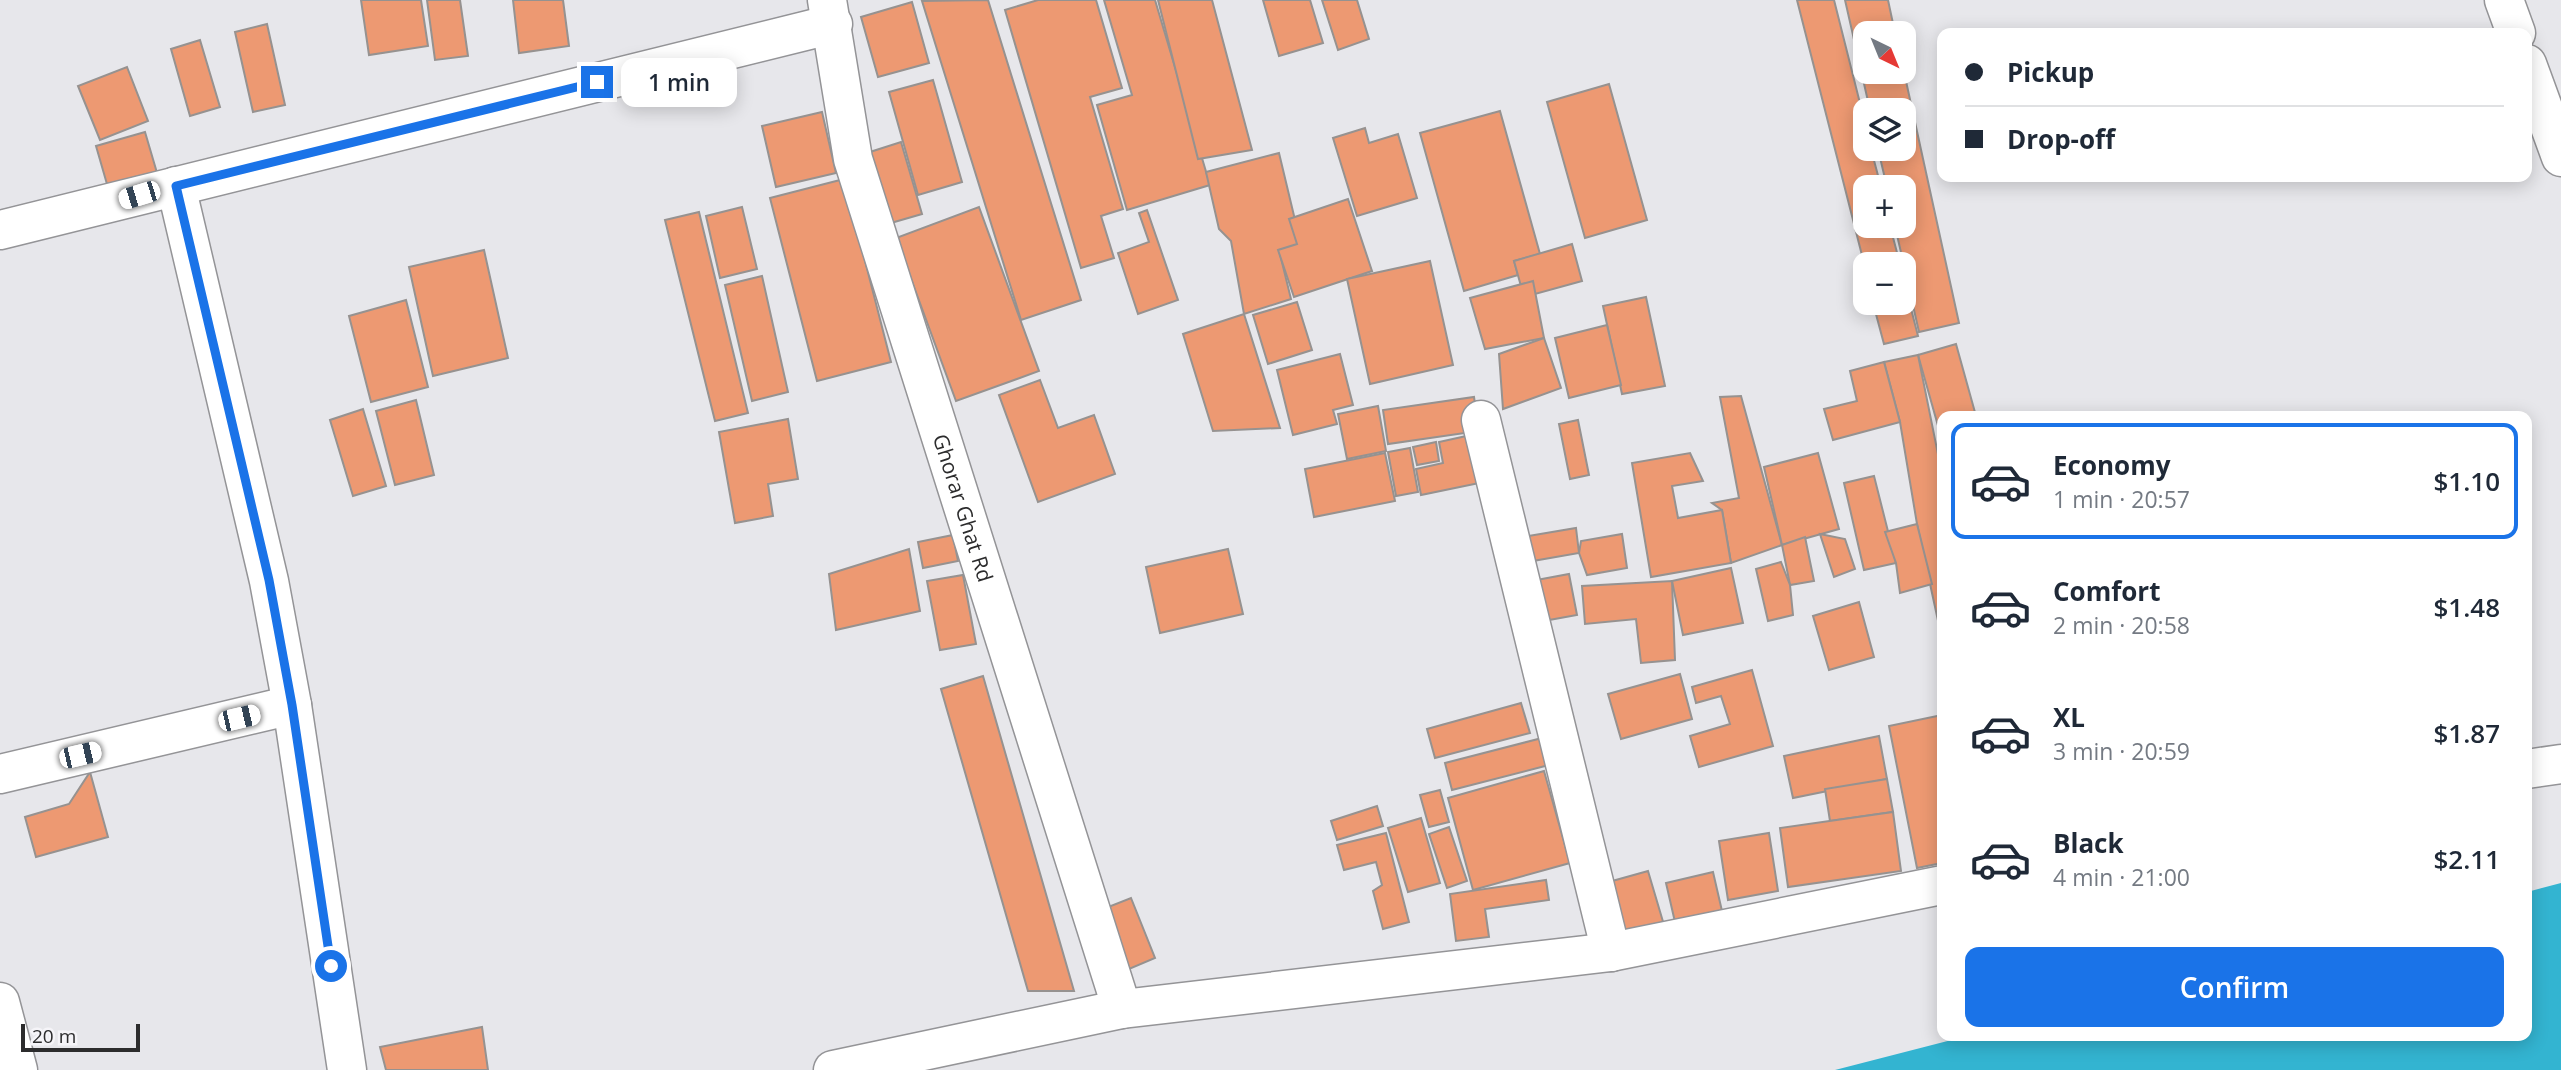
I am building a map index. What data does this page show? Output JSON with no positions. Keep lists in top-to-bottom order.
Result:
{
  "streets": {
    "street": ["Ghorar Ghat Rd"]
  },
  "scale_bar": "20 m",
  "north": "bottom right",
  "page": {
    "map_buttons": ["+", "−"],
    "banner": ["Pickup", "Drop-off"],
    "bubble": "1 min",
    "list": [
      {
        "name": "Economy",
        "note": "1 min · 20:57",
        "value": "$1.10"
      },
      {
        "name": "Comfort",
        "note": "2 min · 20:58",
        "value": "$1.48"
      },
      {
        "name": "XL",
        "note": "3 min · 20:59",
        "value": "$1.87"
      },
      {
        "name": "Black",
        "note": "4 min · 21:00",
        "value": "$2.11"
      }
    ],
    "buttons": "Confirm",
    "scale": "20 m"
  }
}
